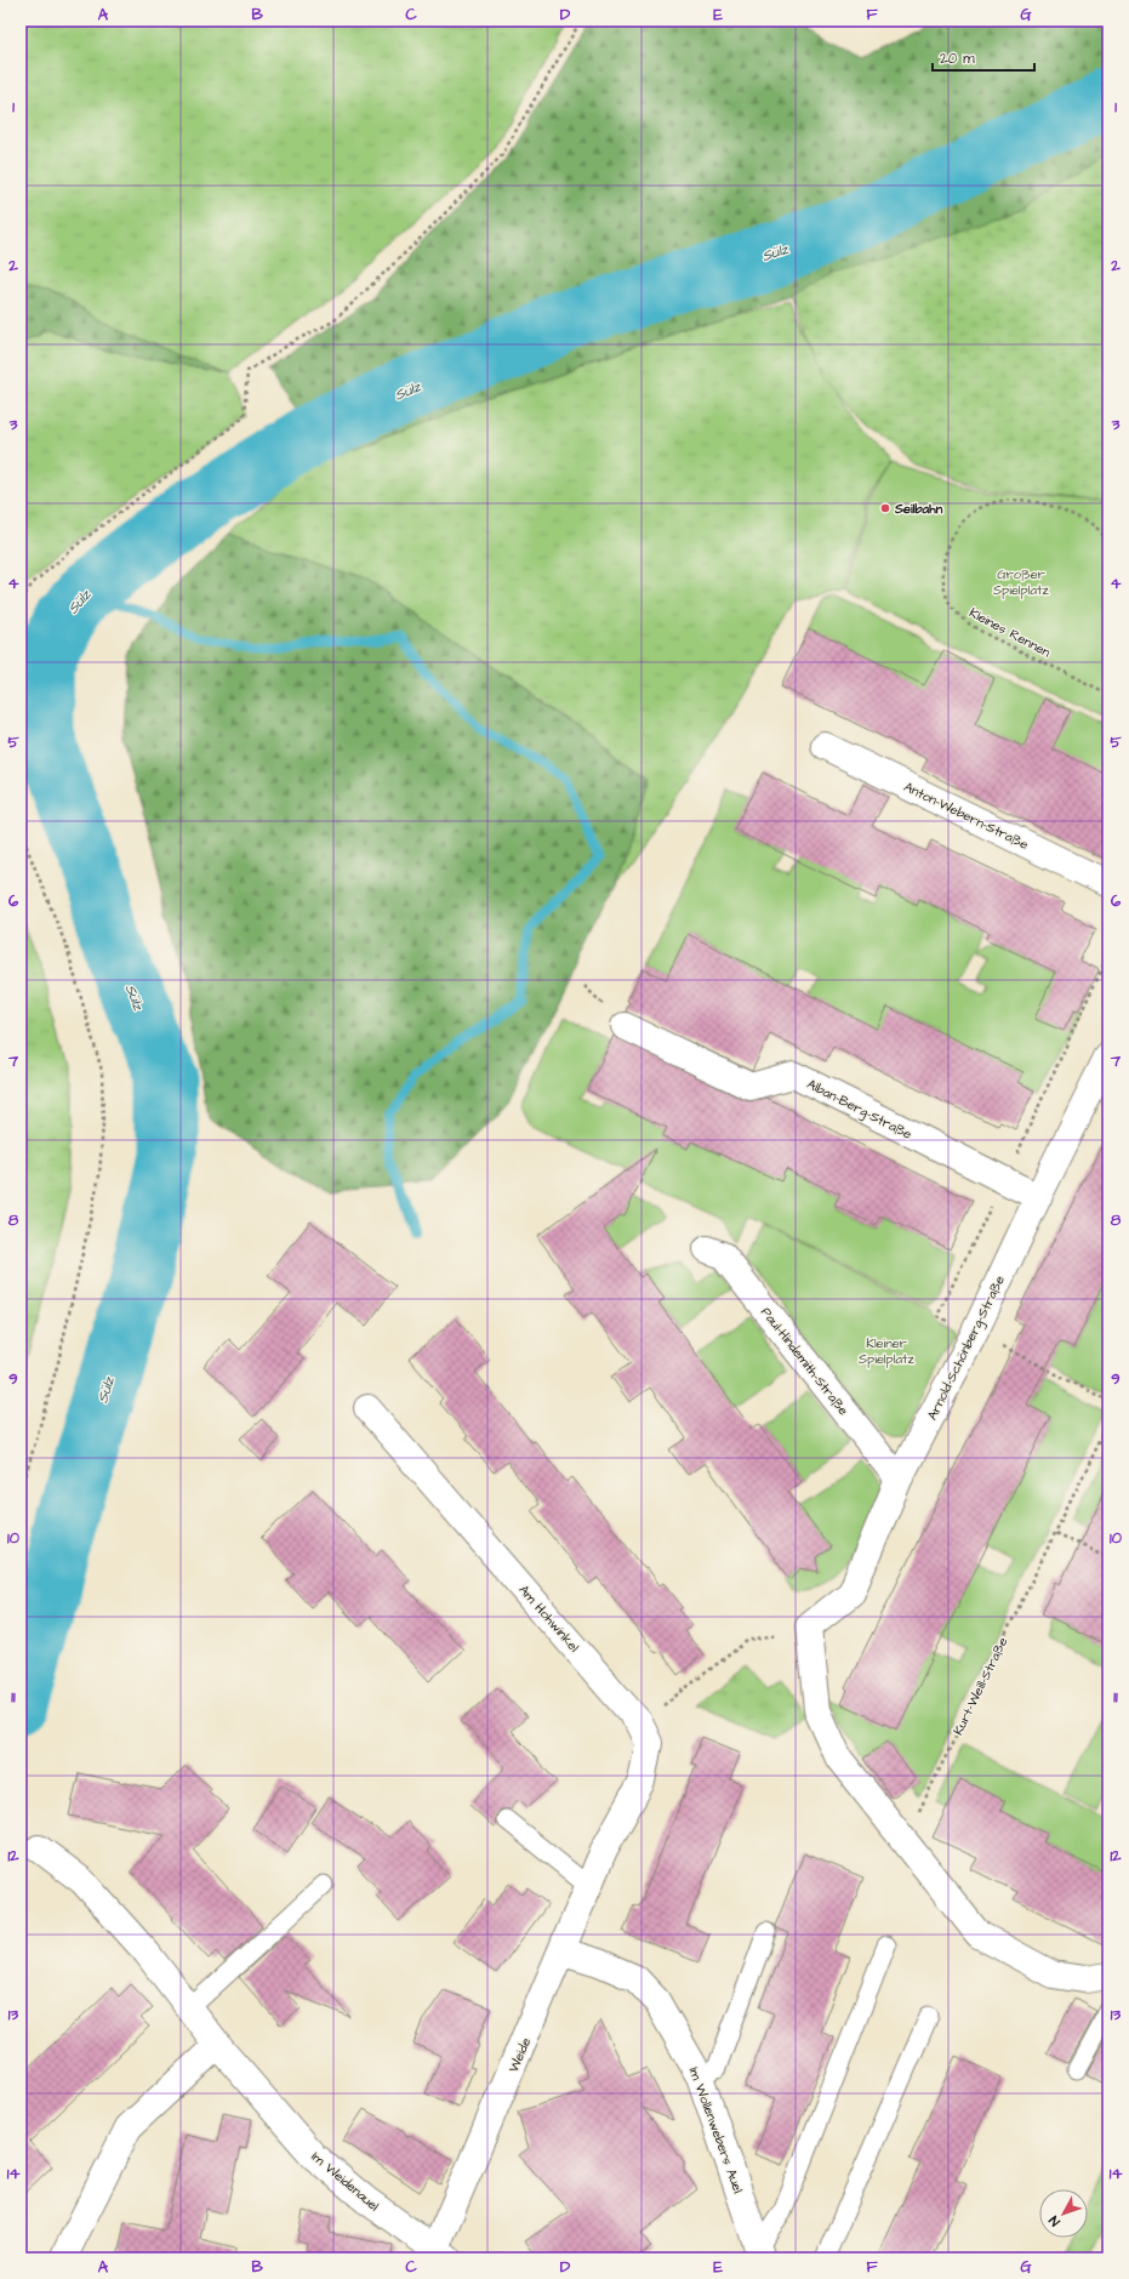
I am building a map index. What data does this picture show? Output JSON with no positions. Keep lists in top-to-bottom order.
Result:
{
  "streets": {
    "street": [
      "Anton-Webern-Straße",
      "Alban-Berg-Straße",
      "Arnold-Schönberg-Straße",
      "Paul-Hindemith-Straße",
      "Am Hohwinkel",
      "Weide",
      "Im Wollenwebers Auel",
      "Im Weidenauel"
    ],
    "path": ["Kleines Rennen", "Kurt-Weill-Straße"]
  },
  "crossings": [
    ["Alban-Berg-Straße", "Arnold-Schönberg-Straße"],
    ["Arnold-Schönberg-Straße", "Paul-Hindemith-Straße"],
    ["Am Hohwinkel", "Weide"],
    ["Weide", "Im Wollenwebers Auel"],
    ["Weide", "Im Weidenauel"]
  ],
  "water": ["Sülz"],
  "parks": ["Großer Spielplatz", "Kleiner Spielplatz"],
  "places": ["Seilbahn"],
  "scale_bar": "20 m",
  "north": "bottom left",
  "grid": {
    "columns": [
      "A",
      "B",
      "C",
      "D",
      "E",
      "F",
      "G"
    ],
    "rows": [
      "1",
      "2",
      "3",
      "4",
      "5",
      "6",
      "7",
      "8",
      "9",
      "10",
      "11",
      "12",
      "13",
      "14"
    ]
  }
}
